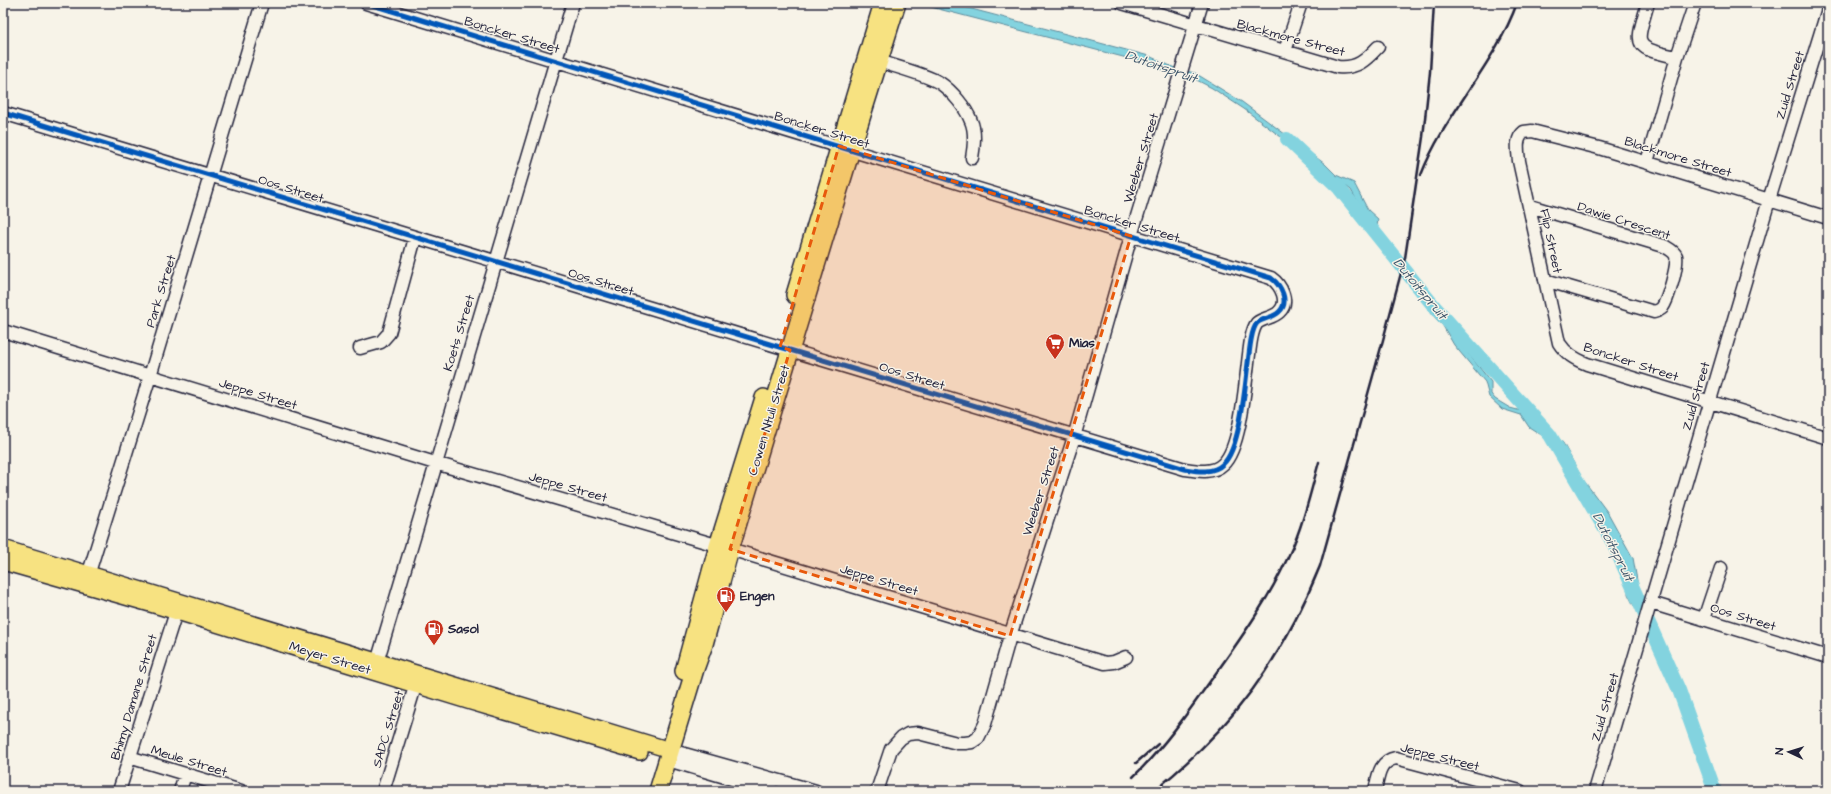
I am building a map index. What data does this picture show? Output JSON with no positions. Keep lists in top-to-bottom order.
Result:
{
  "streets": {
    "highway": ["Cowen Ntuli Street"],
    "main road": ["Meyer Street"],
    "street": [
      "Boncker Street",
      "Blackmore Street",
      "Zuid Street",
      "Weeber Street",
      "Oos Street",
      "Dawie Crescent",
      "Flip Street",
      "Park Street",
      "Koets Street",
      "Jeppe Street",
      "Bhimy Damane Street",
      "SADC Street",
      "Meule Street"
    ]
  },
  "crossings": [
    ["Boncker Street", "Zuid Street"],
    ["Boncker Street", "Weeber Street"],
    ["Boncker Street", "Oos Street"],
    ["Boncker Street", "Flip Street"],
    ["Boncker Street", "Koets Street"],
    ["Boncker Street", "Cowen Ntuli Street"],
    ["Blackmore Street", "Zuid Street"],
    ["Blackmore Street", "Weeber Street"],
    ["Blackmore Street", "Flip Street"],
    ["Zuid Street", "Oos Street"],
    ["Weeber Street", "Oos Street"],
    ["Weeber Street", "Jeppe Street"],
    ["Oos Street", "Park Street"],
    ["Oos Street", "Koets Street"],
    ["Oos Street", "Cowen Ntuli Street"],
    ["Dawie Crescent", "Flip Street"],
    ["Park Street", "Jeppe Street"],
    ["Park Street", "Meyer Street"],
    ["Koets Street", "Jeppe Street"],
    ["Koets Street", "Meyer Street"],
    ["Jeppe Street", "Cowen Ntuli Street"],
    ["Cowen Ntuli Street", "Meyer Street"],
    ["Meyer Street", "Bhimy Damane Street"],
    ["Meyer Street", "SADC Street"],
    ["Bhimy Damane Street", "Meule Street"]
  ],
  "water": ["Dutoitspruit"],
  "places": {
    "supermarket": ["Mias"],
    "fuel station": ["Engen", "Sasol"]
  },
  "north": "left"
}
